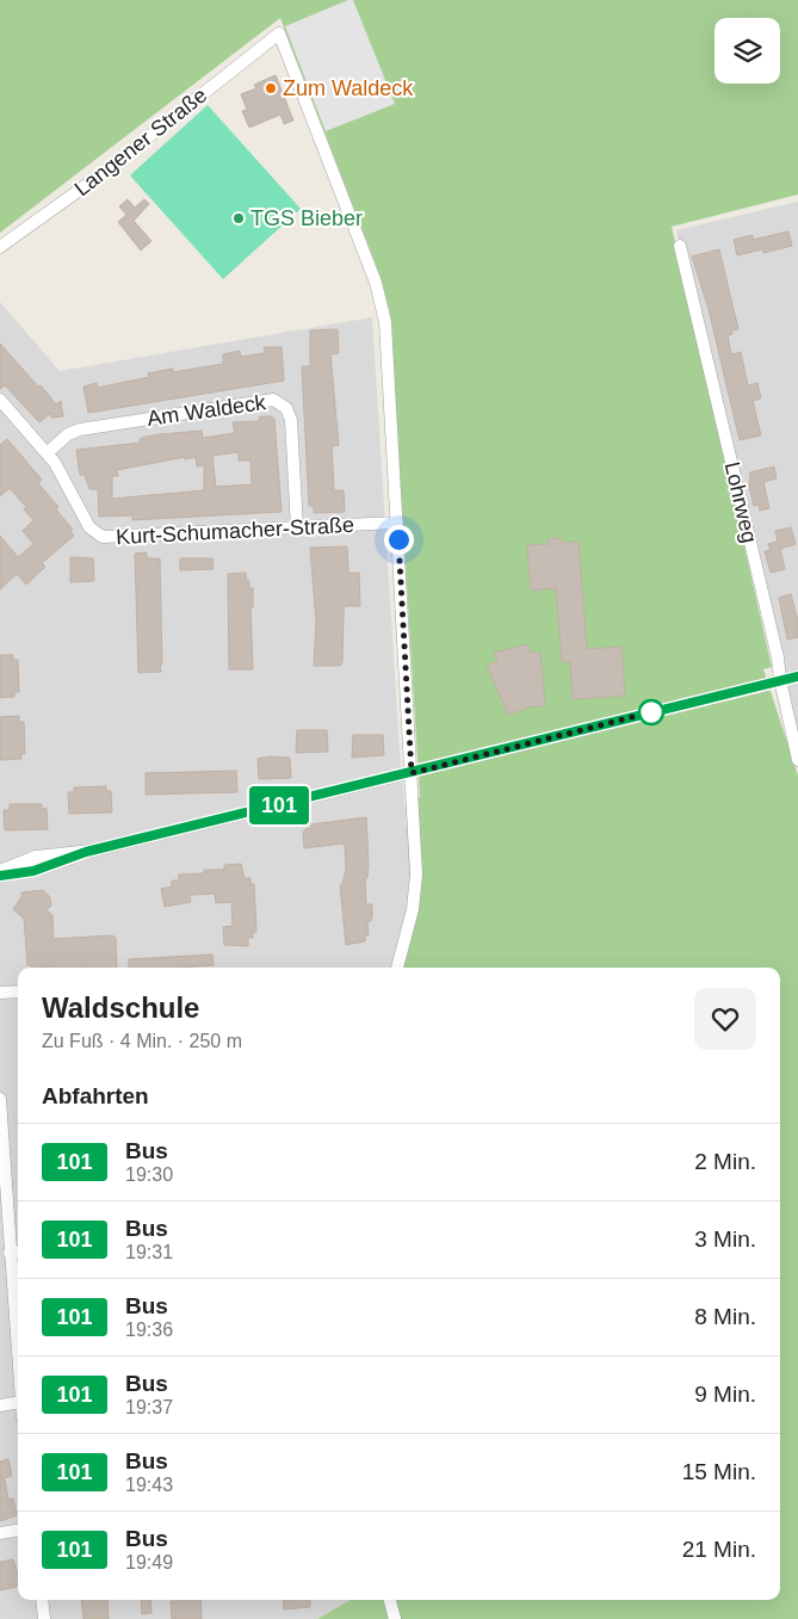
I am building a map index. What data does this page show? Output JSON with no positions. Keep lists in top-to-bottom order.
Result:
{
  "streets": {
    "street": [
      "Langener Straße",
      "Am Waldeck",
      "Lohrweg",
      "Kurt-Schumacher-Straße"
    ]
  },
  "crossings": [
    ["Langener Straße", "Kurt-Schumacher-Straße"],
    ["Am Waldeck", "Kurt-Schumacher-Straße"]
  ],
  "places": ["Zum Waldeck", "TGS Bieber"],
  "lines": ["bus line 101"],
  "page": {
    "on_map": "101",
    "heading": [
      ["Waldschule", "Zu Fuß · 4 Min. · 250 m"],
      "Abfahrten"
    ],
    "list": [
      {
        "mark": "101",
        "name": "Bus",
        "note": "19:30",
        "value": "2 Min."
      },
      {
        "mark": "101",
        "name": "Bus",
        "note": "19:31",
        "value": "3 Min."
      },
      {
        "mark": "101",
        "name": "Bus",
        "note": "19:36",
        "value": "8 Min."
      },
      {
        "mark": "101",
        "name": "Bus",
        "note": "19:37",
        "value": "9 Min."
      },
      {
        "mark": "101",
        "name": "Bus",
        "note": "19:43",
        "value": "15 Min."
      },
      {
        "mark": "101",
        "name": "Bus",
        "note": "19:49",
        "value": "21 Min."
      }
    ]
  }
}
